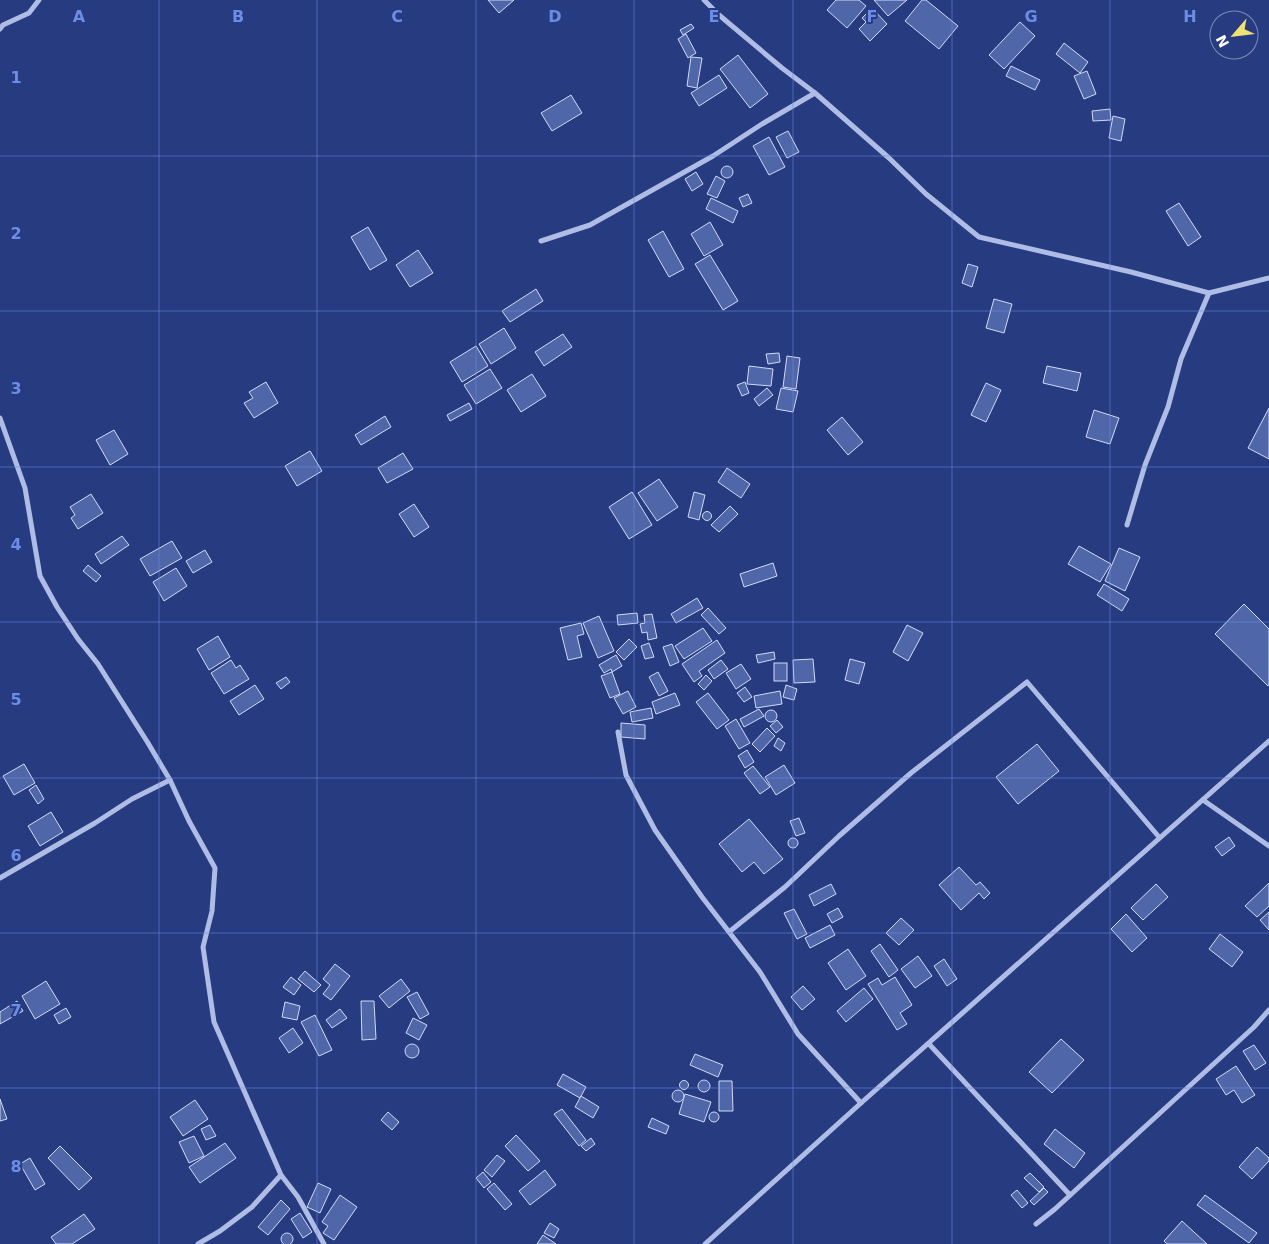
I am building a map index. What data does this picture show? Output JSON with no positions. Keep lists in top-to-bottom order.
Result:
{
  "north": "bottom left",
  "grid": {
    "columns": [
      "A",
      "B",
      "C",
      "D",
      "E",
      "F",
      "G",
      "H"
    ],
    "rows": [
      "1",
      "2",
      "3",
      "4",
      "5",
      "6",
      "7",
      "8"
    ]
  }
}
